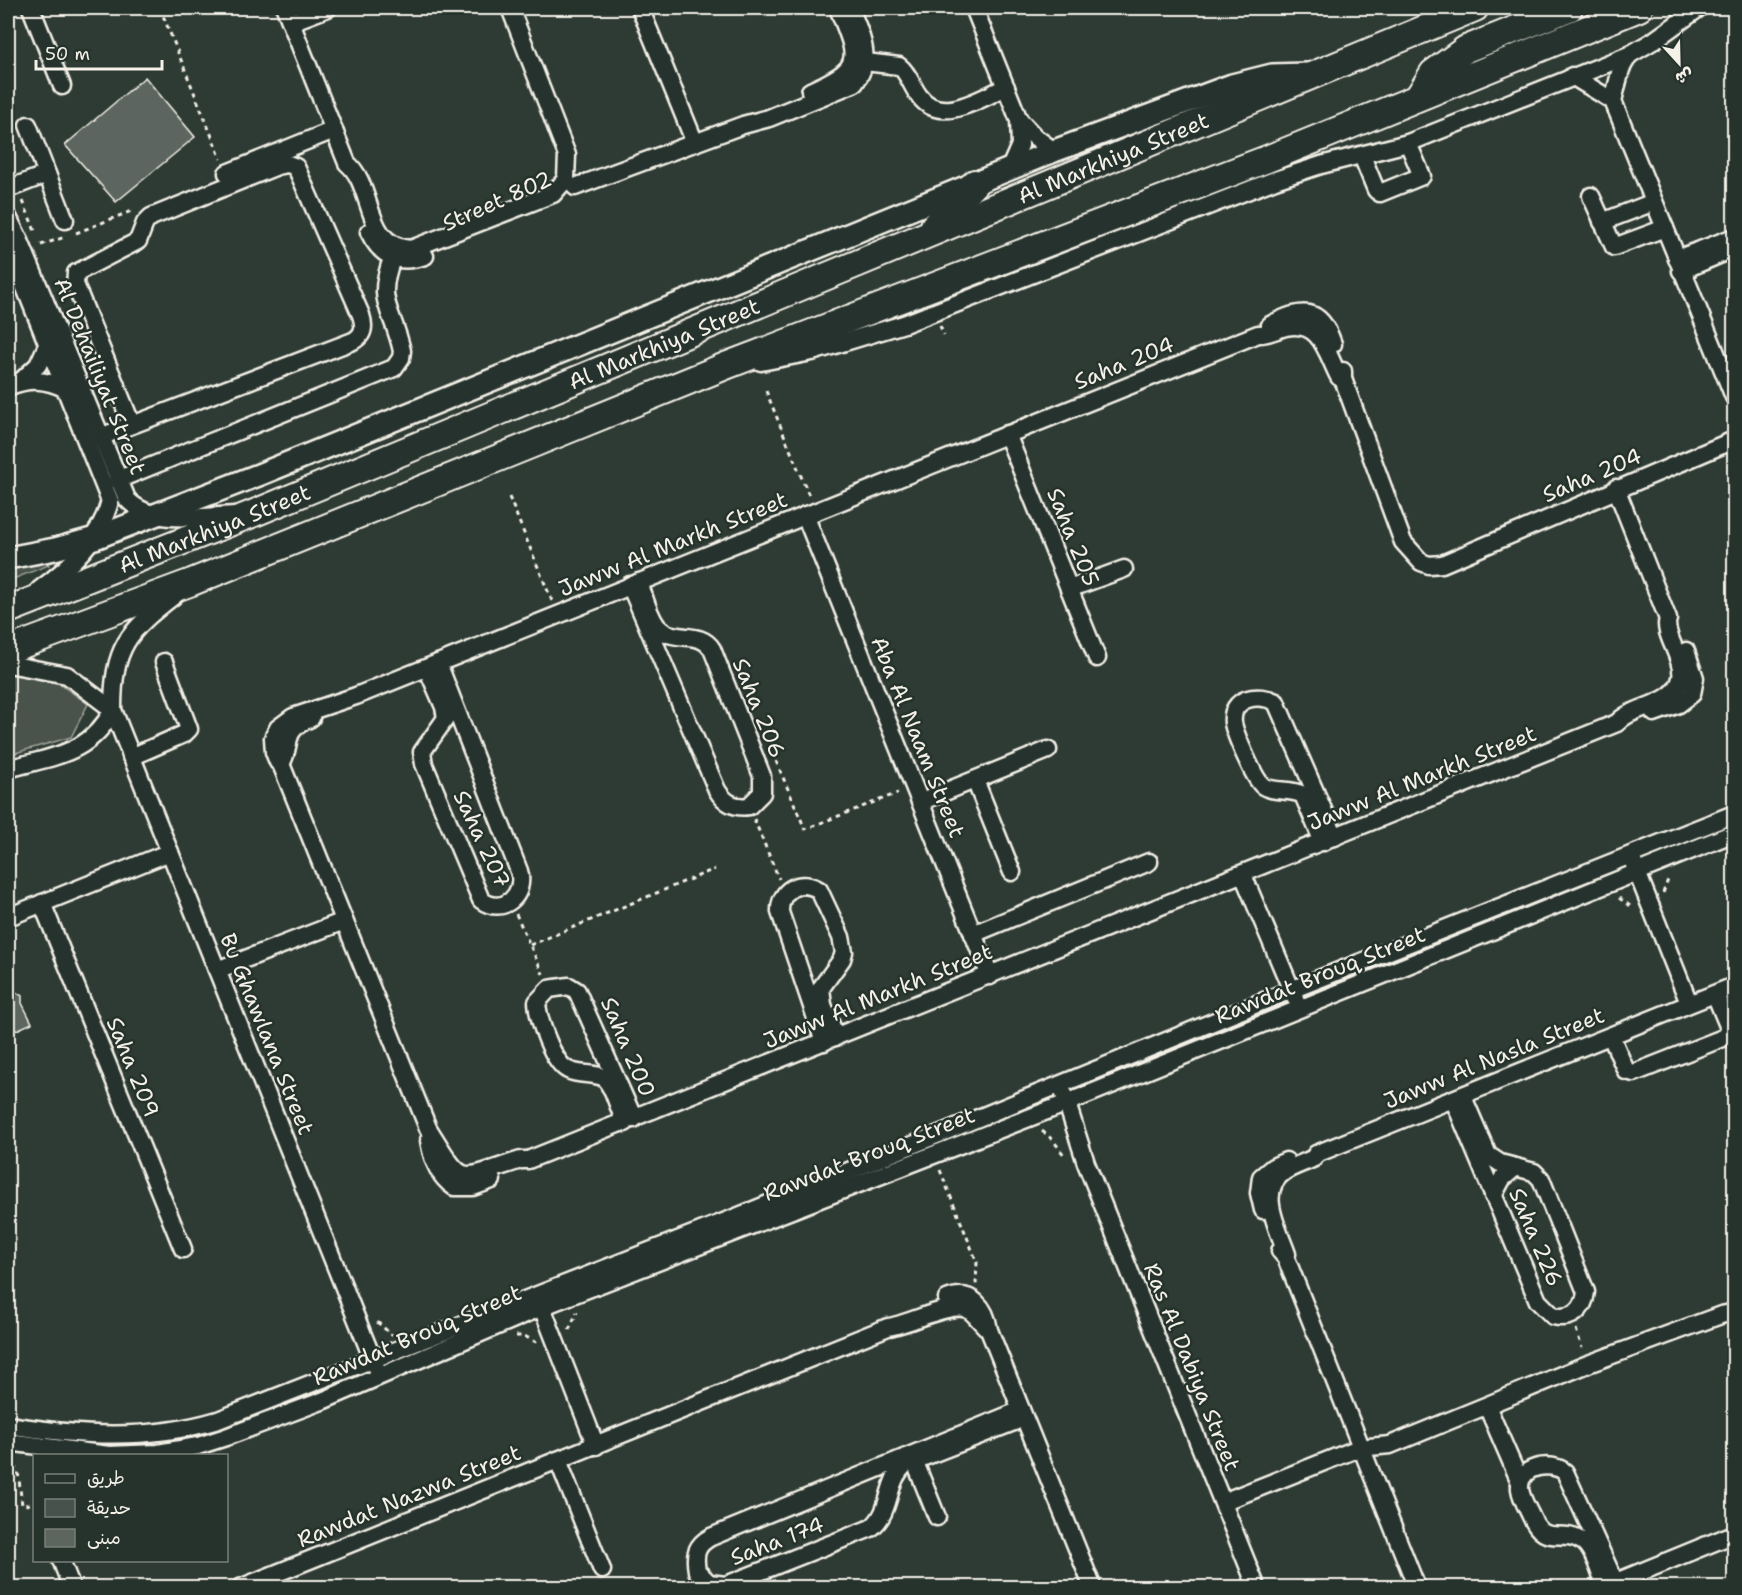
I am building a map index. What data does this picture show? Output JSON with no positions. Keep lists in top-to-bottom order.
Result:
{
  "streets": {
    "highway": ["Al Markhiya Street"],
    "street": [
      "Street 802",
      "Saha 204",
      "Al Dehailiyat Street",
      "Saha 205",
      "Jaww Al Markh Street",
      "Saha 206",
      "Aba Al Naam Street",
      "Saha 207",
      "Rawdat Brouq Street",
      "Bu Ghawlana Street",
      "Saha 200",
      "Jaww Al Nasla Street",
      "Saha 209",
      "Saha 226",
      "Ras Al Dabiya Street",
      "Rawdat Nazwa Street",
      "Saha 174"
    ]
  },
  "crossings": [
    ["Al Markhiya Street", "Al Dehailiyat Street"],
    ["Al Markhiya Street", "Bu Ghawlana Street"],
    ["Saha 204", "Saha 205"],
    ["Saha 204", "Jaww Al Markh Street"],
    ["Saha 205", "Jaww Al Markh Street"],
    ["Jaww Al Markh Street", "Saha 206"],
    ["Jaww Al Markh Street", "Aba Al Naam Street"],
    ["Jaww Al Markh Street", "Saha 207"],
    ["Jaww Al Markh Street", "Saha 200"],
    ["Rawdat Brouq Street", "Bu Ghawlana Street"],
    ["Rawdat Brouq Street", "Ras Al Dabiya Street"],
    ["Jaww Al Nasla Street", "Saha 226"],
    ["Rawdat Nazwa Street", "Saha 174"]
  ],
  "legend": ["طريق", "حديقة", "مبنى"],
  "scale_bar": "50 m",
  "north": "bottom"
}
